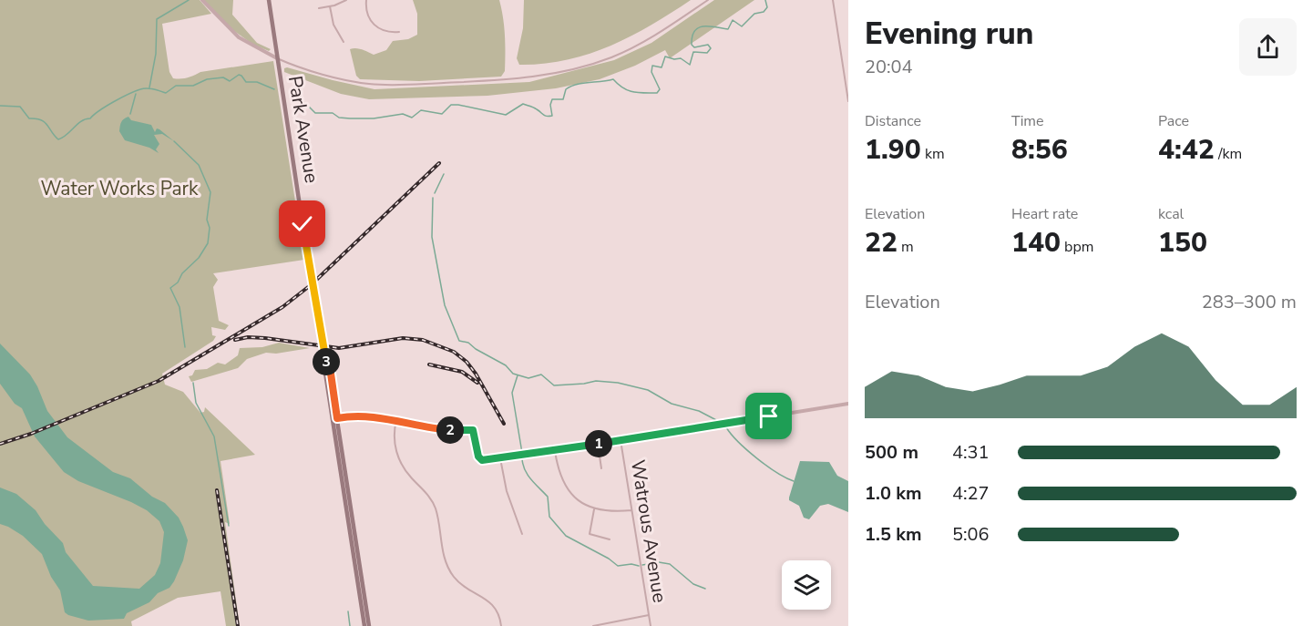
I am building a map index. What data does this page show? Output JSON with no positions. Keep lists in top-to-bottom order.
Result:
{
  "streets": {
    "main road": ["Park Avenue"],
    "street": ["Watrous Avenue"]
  },
  "parks": ["Water Works Park"],
  "page": {
    "heading": ["Evening run", "20:04"],
    "stats": [
      ["Distance", "1.90 km"],
      ["Time", "8:56"],
      ["Pace", "4:42 /km"],
      ["Elevation", "22 m"],
      ["Heart rate", "140 bpm"],
      ["kcal", "150"]
    ],
    "chart": ["Elevation", "283–300 m"],
    "pins": ["3", "2", "1"],
    "list": [
      {
        "name": "500 m",
        "note": "4:31"
      },
      {
        "name": "1.0 km",
        "note": "4:27"
      },
      {
        "name": "1.5 km",
        "note": "5:06"
      }
    ]
  }
}
